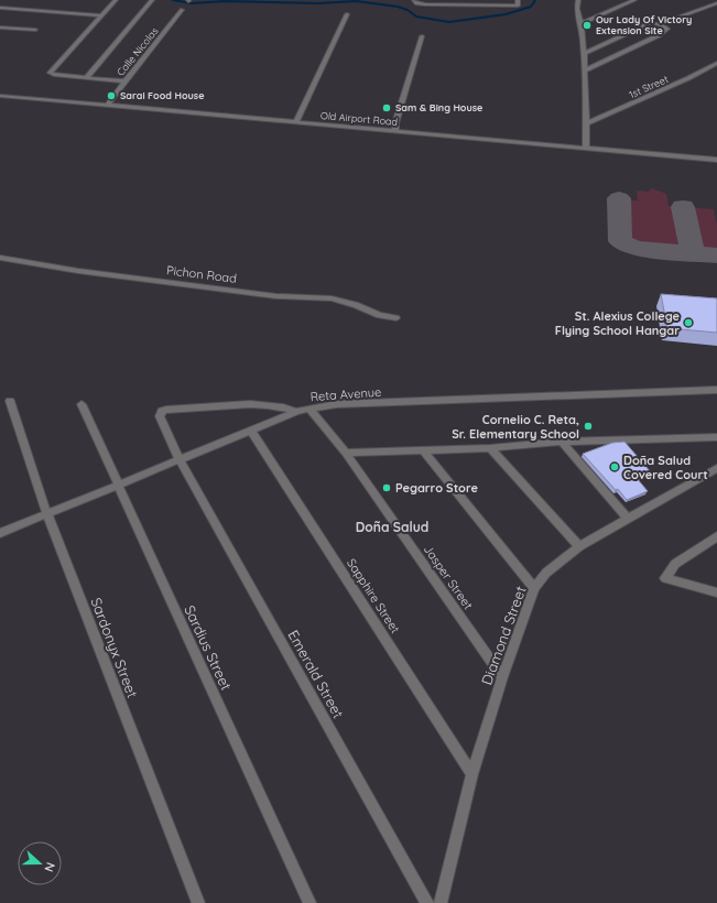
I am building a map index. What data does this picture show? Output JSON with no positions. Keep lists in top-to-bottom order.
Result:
{
  "streets": {
    "street": [
      "Calle Nicolas",
      "1st Street",
      "Old Airport Road",
      "Pichon Road",
      "Reta Avenue",
      "Jasper Street",
      "Sapphire Street",
      "Diamond Street",
      "Sardonyx Street",
      "Sardius Street",
      "Emerald Street"
    ]
  },
  "crossings": [
    ["Calle Nicolas", "Old Airport Road"],
    ["Reta Avenue", "Jasper Street"],
    ["Reta Avenue", "Sapphire Street"],
    ["Reta Avenue", "Sardonyx Street"],
    ["Reta Avenue", "Sardius Street"],
    ["Reta Avenue", "Emerald Street"],
    ["Jasper Street", "Diamond Street"],
    ["Sapphire Street", "Diamond Street"]
  ],
  "districts": ["Doña Salud"],
  "places": [
    "Our Lady Of Victory Extension Site",
    "Sarai Food House",
    "Sam & Bing House",
    "St. Alexius College Flying School Hangar",
    "Cornelio C. Reta, Sr. Elementary School",
    "Doña Salud Covered Court",
    "Pegarro Store"
  ],
  "north": "right"
}
